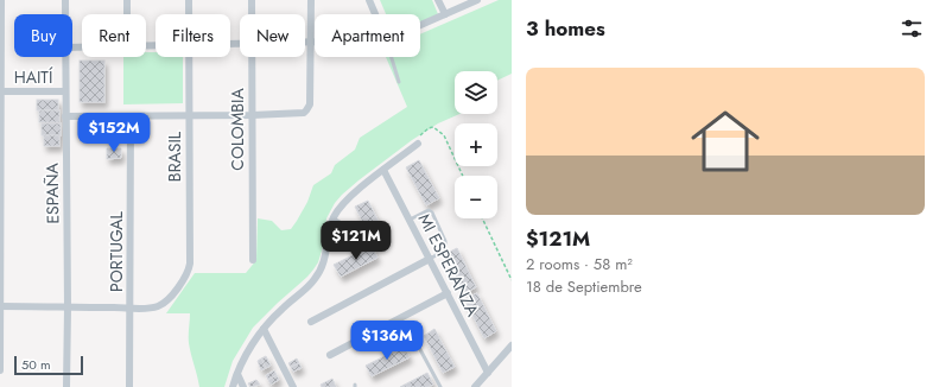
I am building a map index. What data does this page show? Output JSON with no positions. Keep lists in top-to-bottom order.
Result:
{
  "streets": {
    "street": [
      "HAITÍ",
      "COLOMBIA",
      "BRASIL",
      "ESPAÑA",
      "PORTUGAL",
      "MI ESPERANZA"
    ]
  },
  "crossings": [
    ["HAITÍ", "ESPAÑA"],
    ["BRASIL", "PORTUGAL"]
  ],
  "scale_bar": "50 m",
  "page": {
    "heading": "3 homes",
    "chip": [
      "Buy",
      "Rent",
      "Filters",
      "New",
      "Apartment"
    ],
    "list": [
      {
        "name": "$121M",
        "note": "2 rooms · 58 m² · 18 de Septiembre"
      }
    ],
    "map_buttons": ["+", "−"],
    "price": ["$152M", "$121M", "$136M"],
    "scale": "50 m"
  }
}
